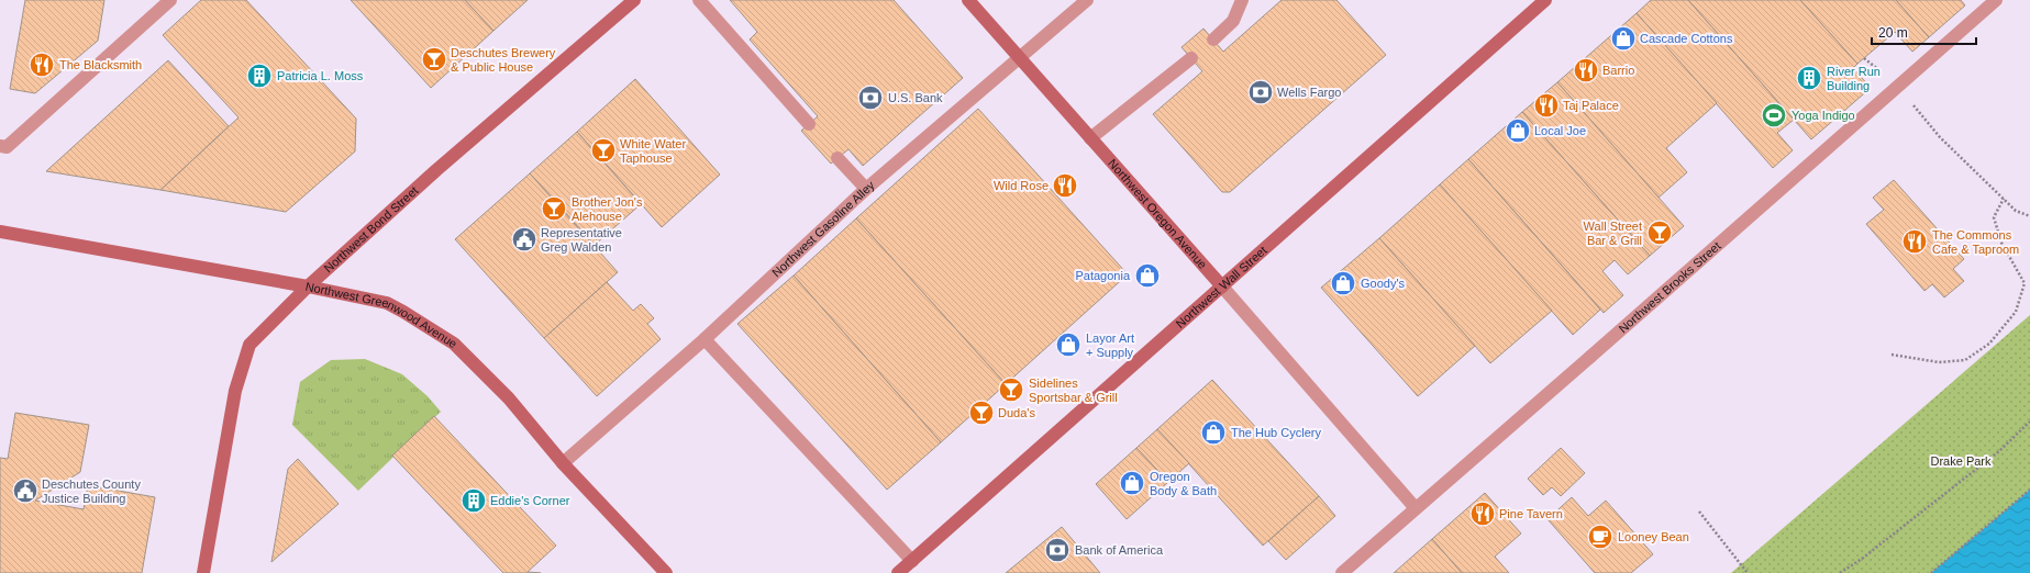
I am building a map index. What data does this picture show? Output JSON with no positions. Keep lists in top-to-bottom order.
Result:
{
  "streets": {
    "main road": [
      "Northwest Oregon Avenue",
      "Northwest Bond Street",
      "Northwest Wall Street",
      "Northwest Greenwood Avenue"
    ],
    "street": ["Northwest Gasoline Alley", "Northwest Brooks Street"]
  },
  "crossings": [
    ["Northwest Oregon Avenue", "Northwest Gasoline Alley"],
    ["Northwest Oregon Avenue", "Northwest Wall Street"],
    ["Northwest Oregon Avenue", "Northwest Brooks Street"],
    ["Northwest Bond Street", "Northwest Greenwood Avenue"],
    ["Northwest Gasoline Alley", "Northwest Greenwood Avenue"]
  ],
  "parks": ["Drake Park"],
  "places": {
    "shop": [
      "Cascade Cottons",
      "Local Joe",
      "Patagonia",
      "Goody's",
      "Layor Art + Supply",
      "The Hub Cyclery",
      "Oregon Body & Bath"
    ],
    "bar": [
      "Deschutes Brewery & Public House",
      "White Water Taphouse",
      "Brother Jon's Alehouse",
      "Wall Street Bar & Grill",
      "Sidelines Sportsbar & Grill",
      "Duda's"
    ],
    "restaurant": [
      "The Blacksmith",
      "Barrio",
      "Taj Palace",
      "Wild Rose",
      "The Commons Cafe & Taproom",
      "Pine Tavern"
    ],
    "building": ["Patricia L. Moss", "River Run Building", "Eddie's Corner"],
    "bank": ["Wells Fargo", "U.S. Bank", "Bank of America"],
    "sports": ["Yoga Indigo"],
    "public building": ["Representative Greg Walden", "Deschutes County Justice Building"],
    "cafe": ["Looney Bean"]
  },
  "scale_bar": "20 m"
}
